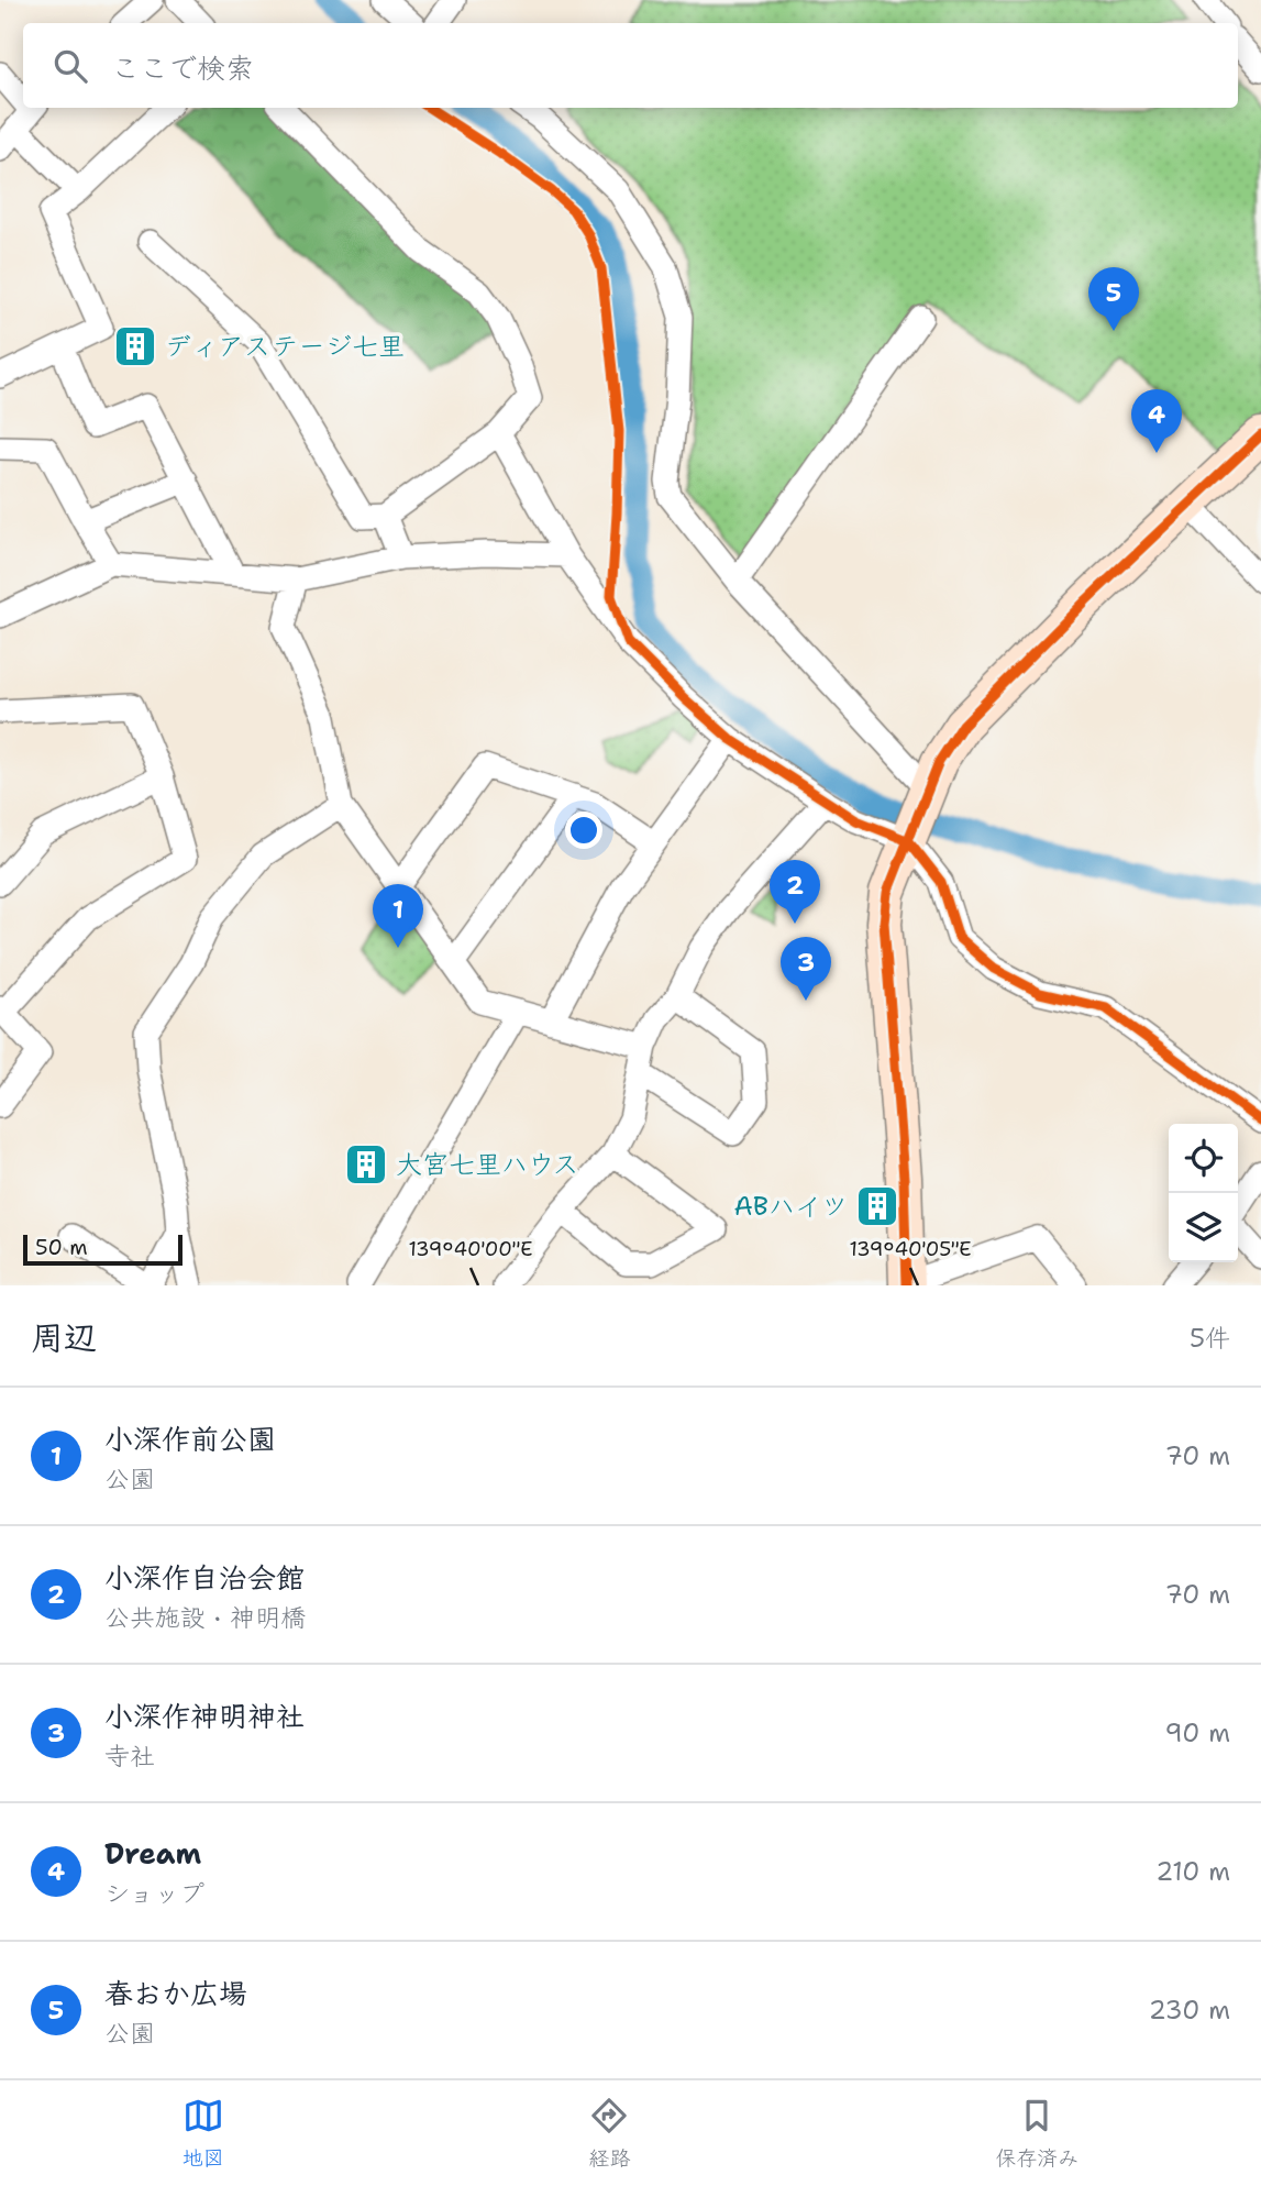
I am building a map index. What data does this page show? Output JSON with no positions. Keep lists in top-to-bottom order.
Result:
{
  "places": {
    "building": ["ディアステージ七里", "大宮七里ハウス", "ABハイツ"]
  },
  "scale_bar": "50 m",
  "page": {
    "search": "ここで検索",
    "pins": [
      "5",
      "4",
      "2",
      "1",
      "3"
    ],
    "scale": "50 m",
    "heading": ["周辺", "5件"],
    "list": [
      {
        "mark": "1",
        "name": "小深作前公園",
        "note": "公園",
        "value": "70 m"
      },
      {
        "mark": "2",
        "name": "小深作自治会館",
        "note": "公共施設 · 神明橋",
        "value": "70 m"
      },
      {
        "mark": "3",
        "name": "小深作神明神社",
        "note": "寺社",
        "value": "90 m"
      },
      {
        "mark": "4",
        "name": "Dream",
        "note": "ショップ",
        "value": "210 m"
      },
      {
        "mark": "5",
        "name": "春おか広場",
        "note": "公園",
        "value": "230 m"
      }
    ],
    "nav": ["地図", "経路", "保存済み"]
  },
  "coordinates": ["139°40'00\"E", "139°40'05\"E"]
}
